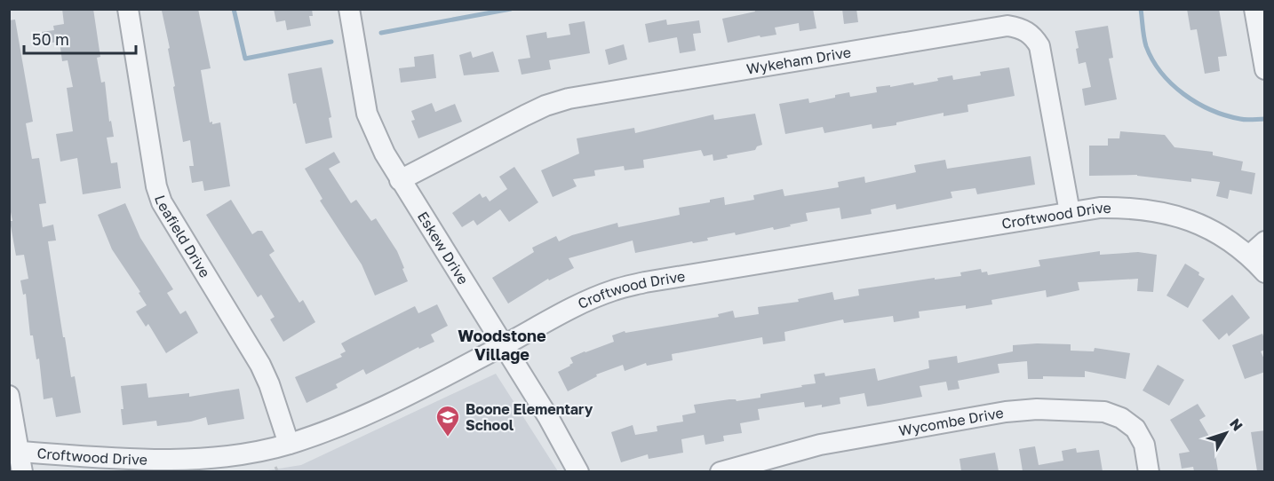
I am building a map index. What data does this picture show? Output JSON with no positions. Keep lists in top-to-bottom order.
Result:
{
  "streets": {
    "street": [
      "Wykeham Drive",
      "Croftwood Drive",
      "Leafield Drive",
      "Eskew Drive",
      "Wycombe Drive"
    ]
  },
  "crossings": [
    ["Wykeham Drive", "Croftwood Drive"],
    ["Wykeham Drive", "Eskew Drive"],
    ["Croftwood Drive", "Leafield Drive"],
    ["Croftwood Drive", "Eskew Drive"]
  ],
  "districts": ["Woodstone Village"],
  "places": {
    "school or university": ["Boone Elementary School"]
  },
  "scale_bar": "50 m",
  "north": "top right"
}
